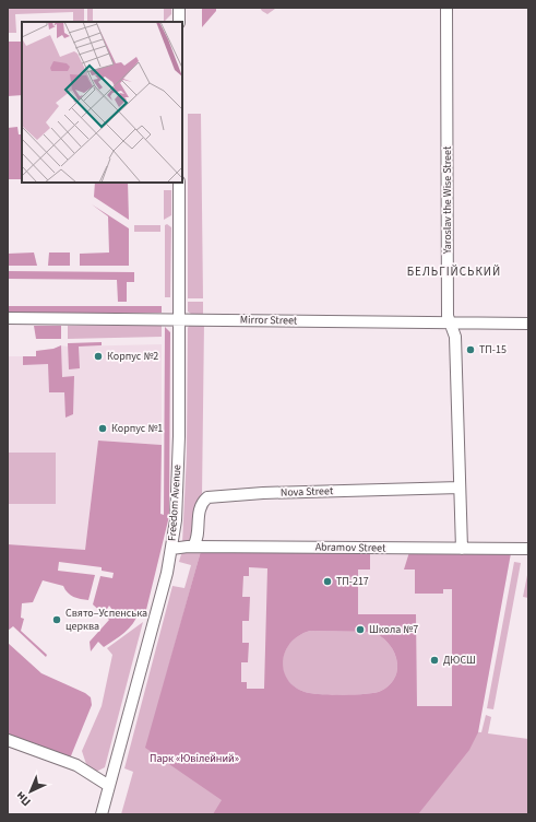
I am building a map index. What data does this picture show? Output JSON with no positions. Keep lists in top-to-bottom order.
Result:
{
  "streets": {
    "street": [
      "Yaroslav the Wise Street",
      "Mirror Street",
      "Nova Street",
      "Freedom Avenue",
      "Abramov Street"
    ]
  },
  "crossings": [
    ["Yaroslav the Wise Street", "Mirror Street"],
    ["Yaroslav the Wise Street", "Nova Street"],
    ["Yaroslav the Wise Street", "Abramov Street"],
    ["Mirror Street", "Freedom Avenue"],
    ["Nova Street", "Abramov Street"],
    ["Freedom Avenue", "Abramov Street"]
  ],
  "districts": ["БЕЛЬГІЙСЬКИЙ"],
  "parks": ["Парк «Ювілейний»"],
  "places": [
    "ТП-15",
    "Корпус №2",
    "Корпус №1",
    "ТП-217",
    "Свято–Успенська церква",
    "Школа №7",
    "ДЮСШ"
  ],
  "north": "bottom left"
}
